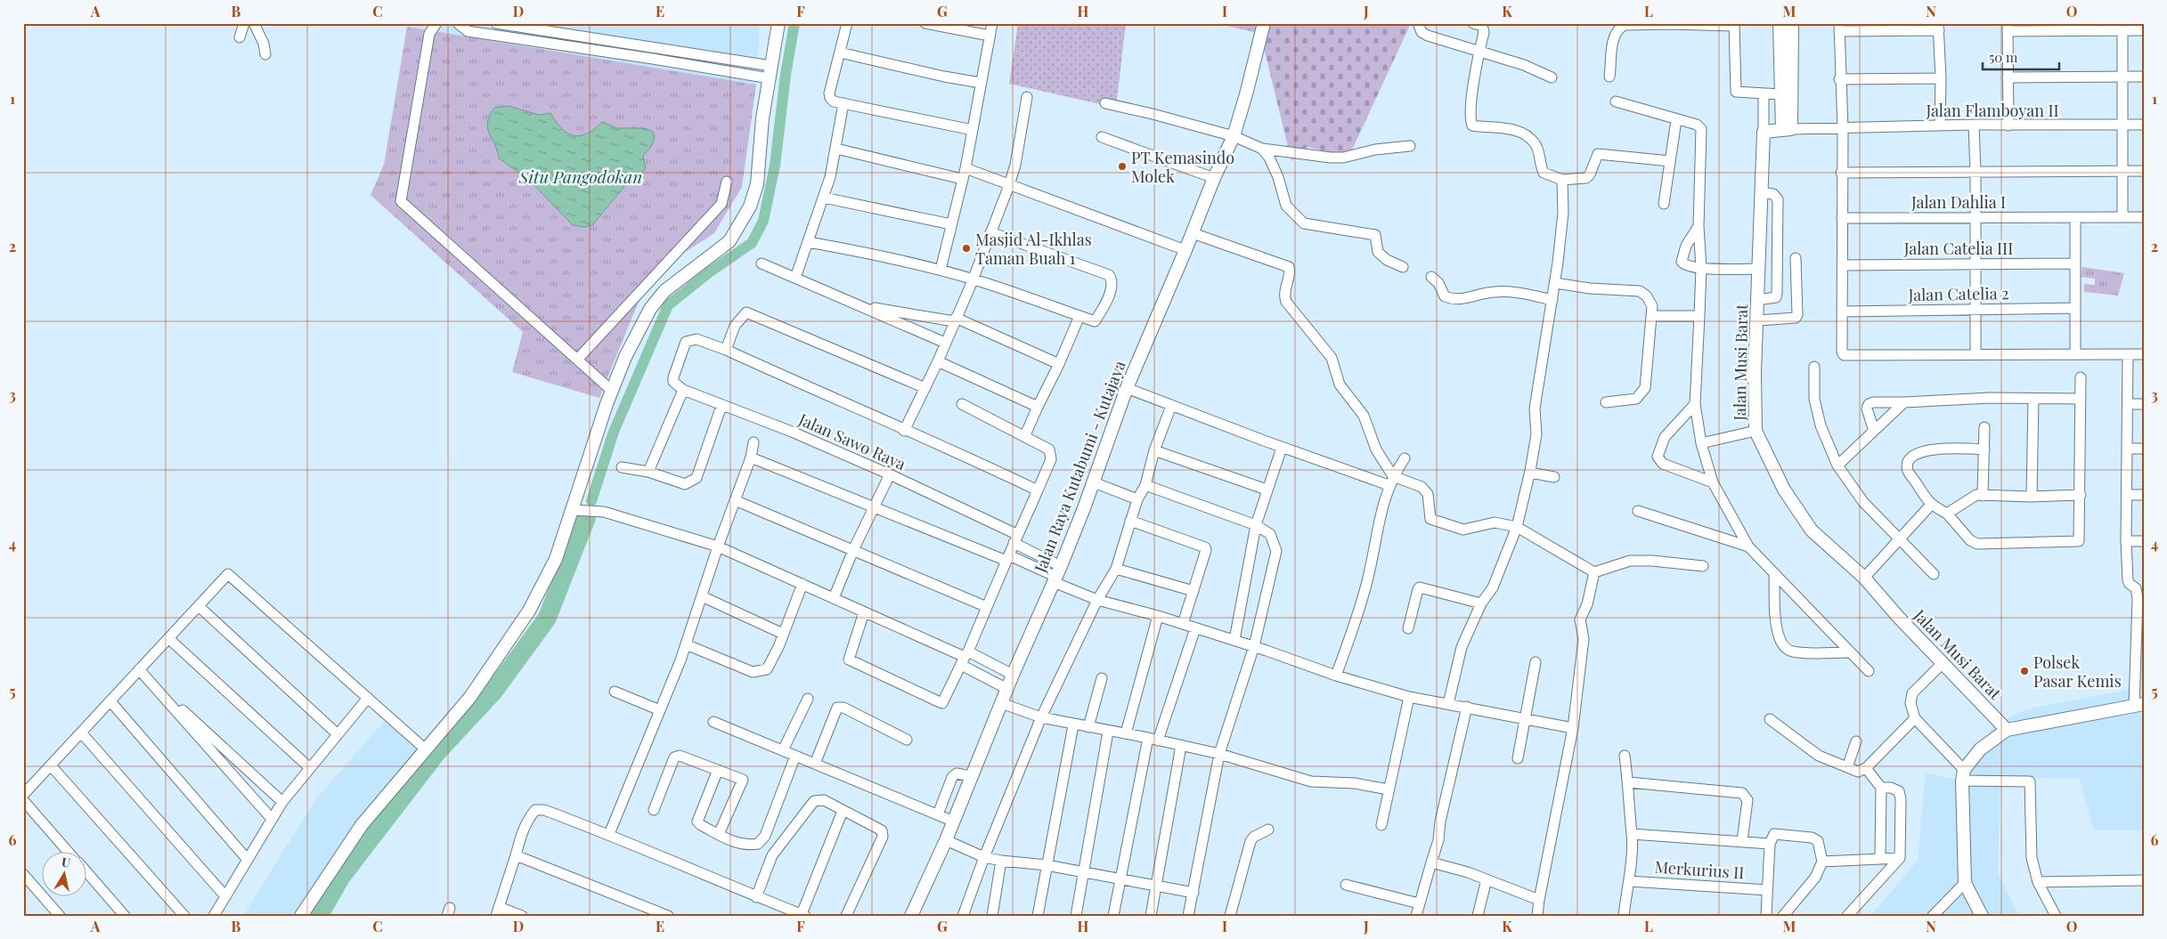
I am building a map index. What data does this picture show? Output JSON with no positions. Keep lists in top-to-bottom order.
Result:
{
  "streets": {
    "street": [
      "Jalan Flamboyan II",
      "Jalan Dahlia I",
      "Jalan Catelia III",
      "Jalan Catelia 2",
      "Jalan Musi Barat",
      "Jalan Sawo Raya",
      "Jalan Raya Kutabumi - Kutajaya",
      "Merkurius II"
    ]
  },
  "crossings": [
    ["Jalan Sawo Raya", "Jalan Raya Kutabumi - Kutajaya"]
  ],
  "water": ["Situ Pangodokan"],
  "places": ["PT Kemasindo Molek", "Masjid Al-Ikhlas Taman Buah 1", "Polsek Pasar Kemis"],
  "scale_bar": "50 m",
  "north": "top",
  "grid": {
    "columns": [
      "A",
      "B",
      "C",
      "D",
      "E",
      "F",
      "G",
      "H",
      "I",
      "J",
      "K",
      "L",
      "M",
      "N",
      "O"
    ],
    "rows": [
      "1",
      "2",
      "3",
      "4",
      "5",
      "6"
    ]
  }
}
